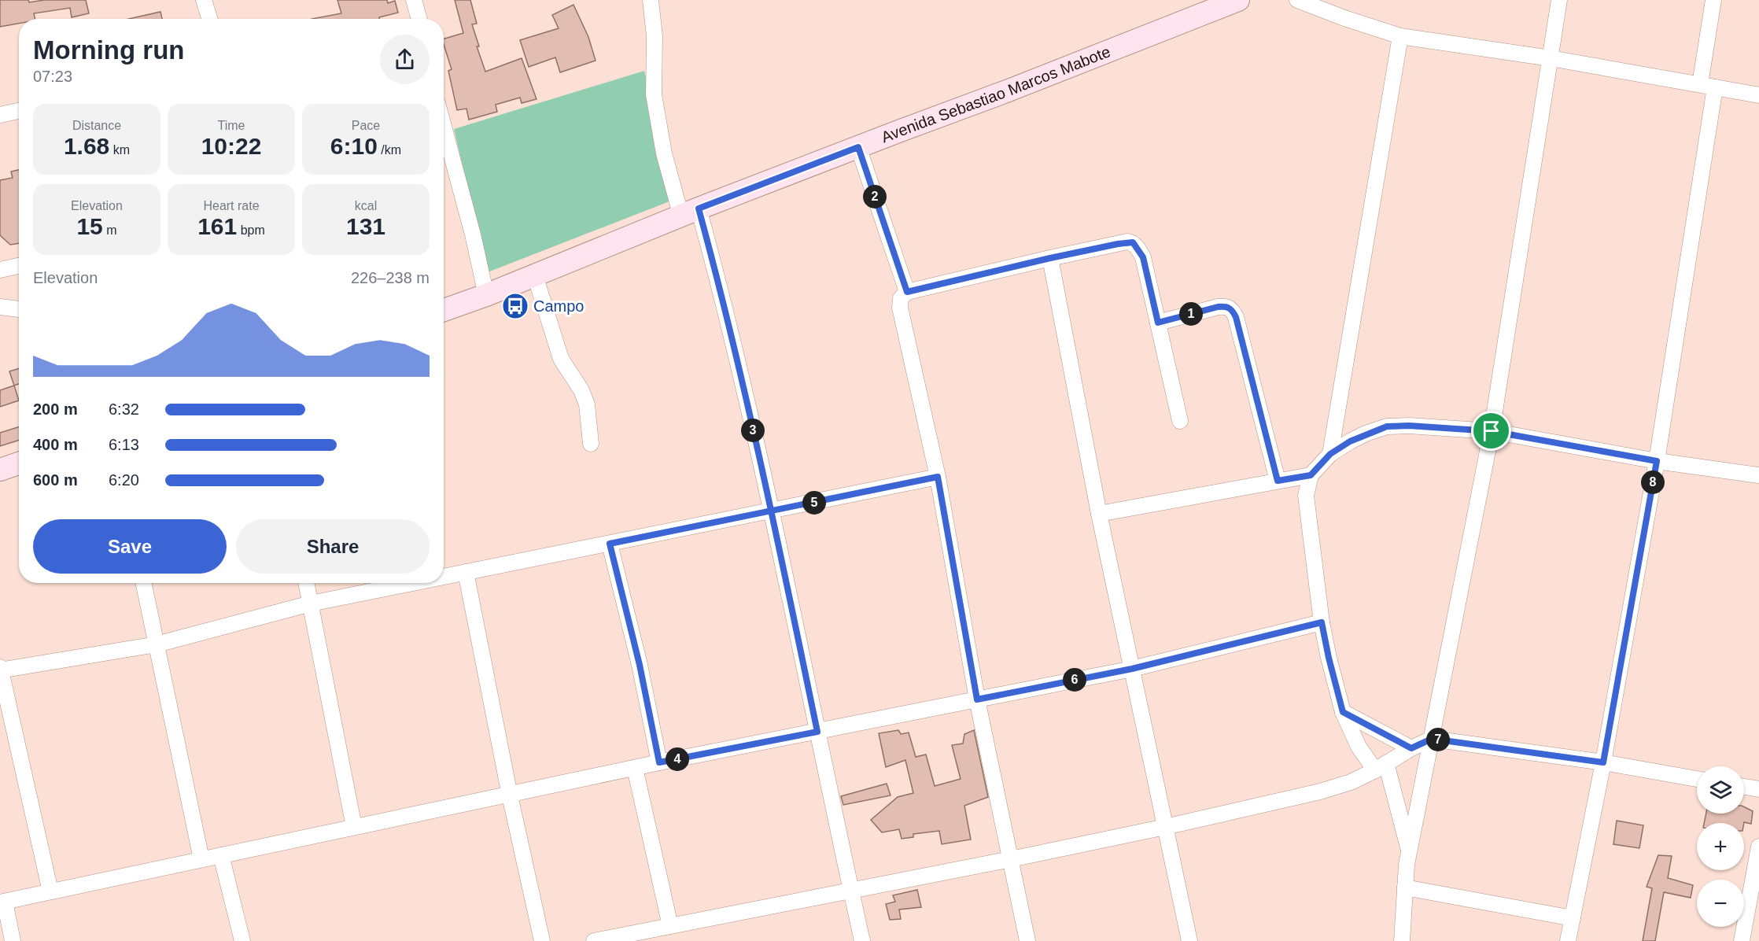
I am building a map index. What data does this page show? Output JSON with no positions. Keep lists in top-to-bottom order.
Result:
{
  "streets": {
    "main road": ["Avenida Sebastiao Marcos Mabote"]
  },
  "places": {
    "bus stop": ["Campo"]
  },
  "page": {
    "heading": ["Morning run", "07:23"],
    "stats": [
      ["Distance", "1.68 km"],
      ["Time", "10:22"],
      ["Pace", "6:10 /km"],
      ["Elevation", "15 m"],
      ["Heart rate", "161 bpm"],
      ["kcal", "131"]
    ],
    "pins": [
      "2",
      "1",
      "3",
      "8",
      "5",
      "6",
      "7",
      "4"
    ],
    "chart": ["Elevation", "226–238 m"],
    "list": [
      {
        "name": "200 m",
        "note": "6:32"
      },
      {
        "name": "400 m",
        "note": "6:13"
      },
      {
        "name": "600 m",
        "note": "6:20"
      }
    ],
    "buttons": ["Save", "Share"],
    "map_buttons": ["+", "−"]
  }
}
